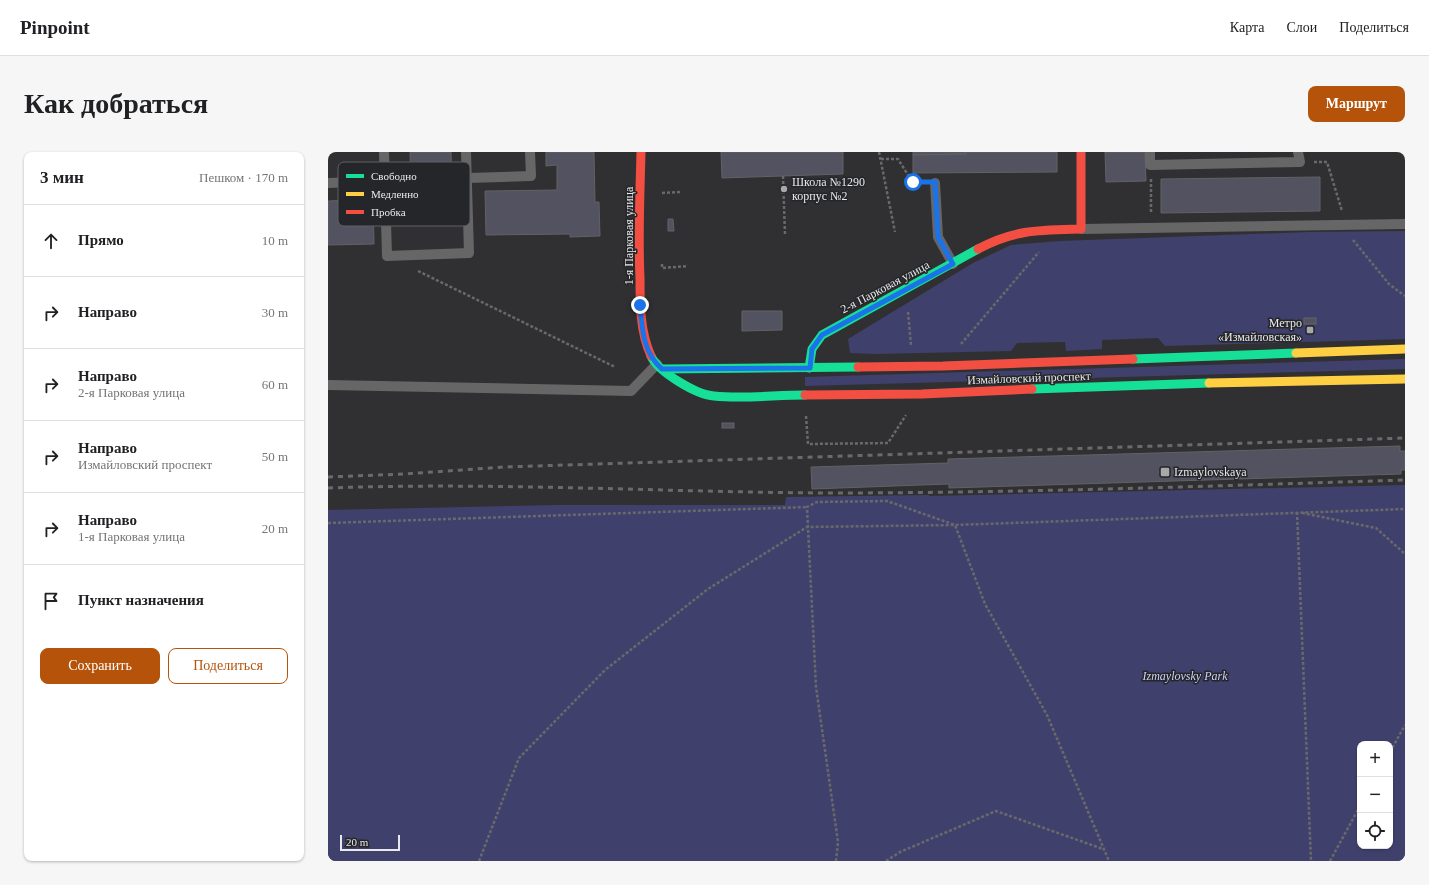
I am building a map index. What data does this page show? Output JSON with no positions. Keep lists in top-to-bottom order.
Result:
{
  "streets": {
    "street": ["1-я Парковая улица", "2-я Парковая улица", "Измайловский проспект"]
  },
  "crossings": [
    ["1-я Парковая улица", "Измайловский проспект"],
    ["2-я Парковая улица", "Измайловский проспект"]
  ],
  "parks": ["Izmaylovsky Park"],
  "places": {
    "other": ["Школа №1290 корпус №2"],
    "transit": ["Метро «Измайловская»", "Izmaylovskaya"]
  },
  "legend": ["Свободно", "Медленно", "Пробка"],
  "scale_bar": "20 m",
  "page": {
    "header": "Pinpoint",
    "nav": ["Карта", "Слои", "Поделиться"],
    "buttons": [
      "Маршрут",
      ["Сохранить", "Поделиться"]
    ],
    "title": "Как добраться",
    "heading": ["3 мин", "Пешком · 170 m"],
    "list": [
      ["Прямо", "10 m"],
      ["Направо", "30 m"],
      ["Направо", "2-я Парковая улица", "60 m"],
      ["Направо", "Измайловский проспект", "50 m"],
      ["Направо", "1-я Парковая улица", "20 m"],
      "Пункт назначения"
    ],
    "map_buttons": ["+", "−"],
    "scale": "20 m"
  }
}
